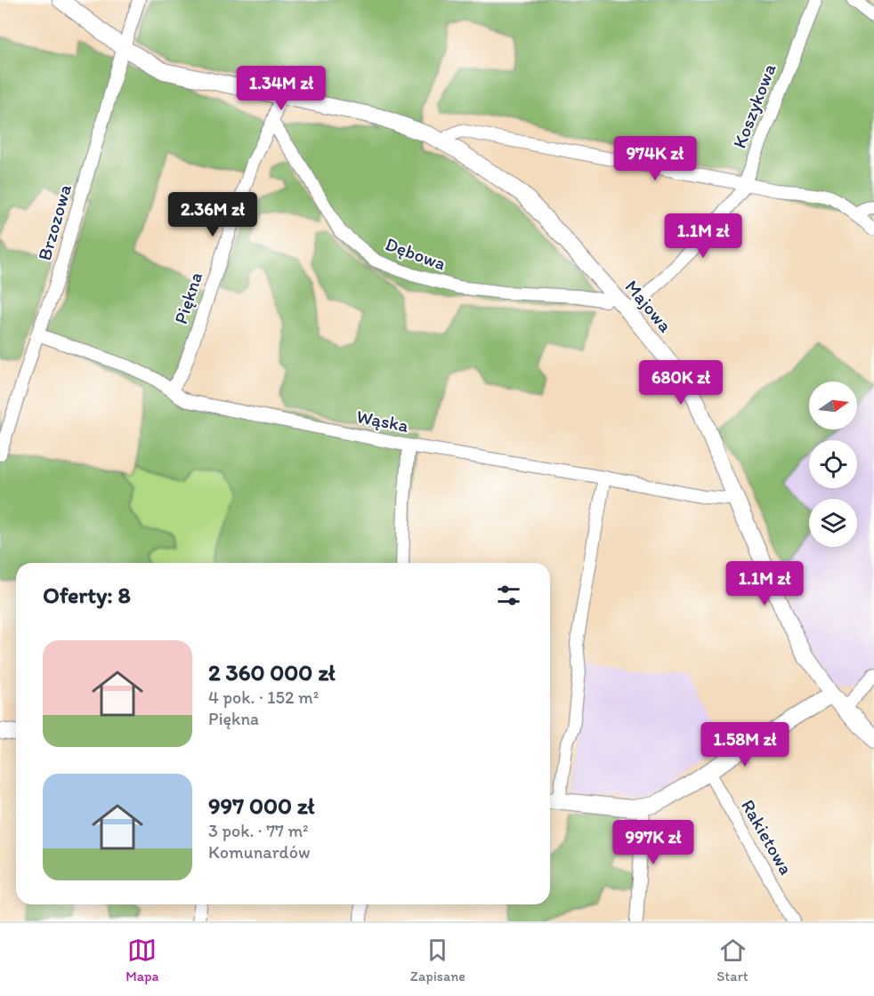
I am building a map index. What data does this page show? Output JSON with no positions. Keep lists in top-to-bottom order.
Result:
{
  "streets": {
    "street": [
      "Koszykowa",
      "Brzozowa",
      "Dębowa",
      "Piękna",
      "Majowa",
      "Wąska",
      "Rakietowa"
    ]
  },
  "crossings": [
    ["Koszykowa", "Majowa"],
    ["Brzozowa", "Majowa"],
    ["Brzozowa", "Wąska"],
    ["Dębowa", "Piękna"],
    ["Dębowa", "Majowa"],
    ["Piękna", "Majowa"],
    ["Piękna", "Wąska"],
    ["Majowa", "Wąska"]
  ],
  "north": "right",
  "page": {
    "price": [
      "1.34M zł",
      "974K zł",
      "2.36M zł",
      "1.1M zł",
      "680K zł",
      "1.1M zł",
      "1.58M zł",
      "997K zł"
    ],
    "heading": "Oferty: 8",
    "list": [
      {
        "name": "2 360 000 zł",
        "note": "4 pok. · 152 m² · Piękna"
      },
      {
        "name": "997 000 zł",
        "note": "3 pok. · 77 m² · Komunardów"
      }
    ],
    "tabs": ["Mapa", "Zapisane", "Start"]
  }
}
